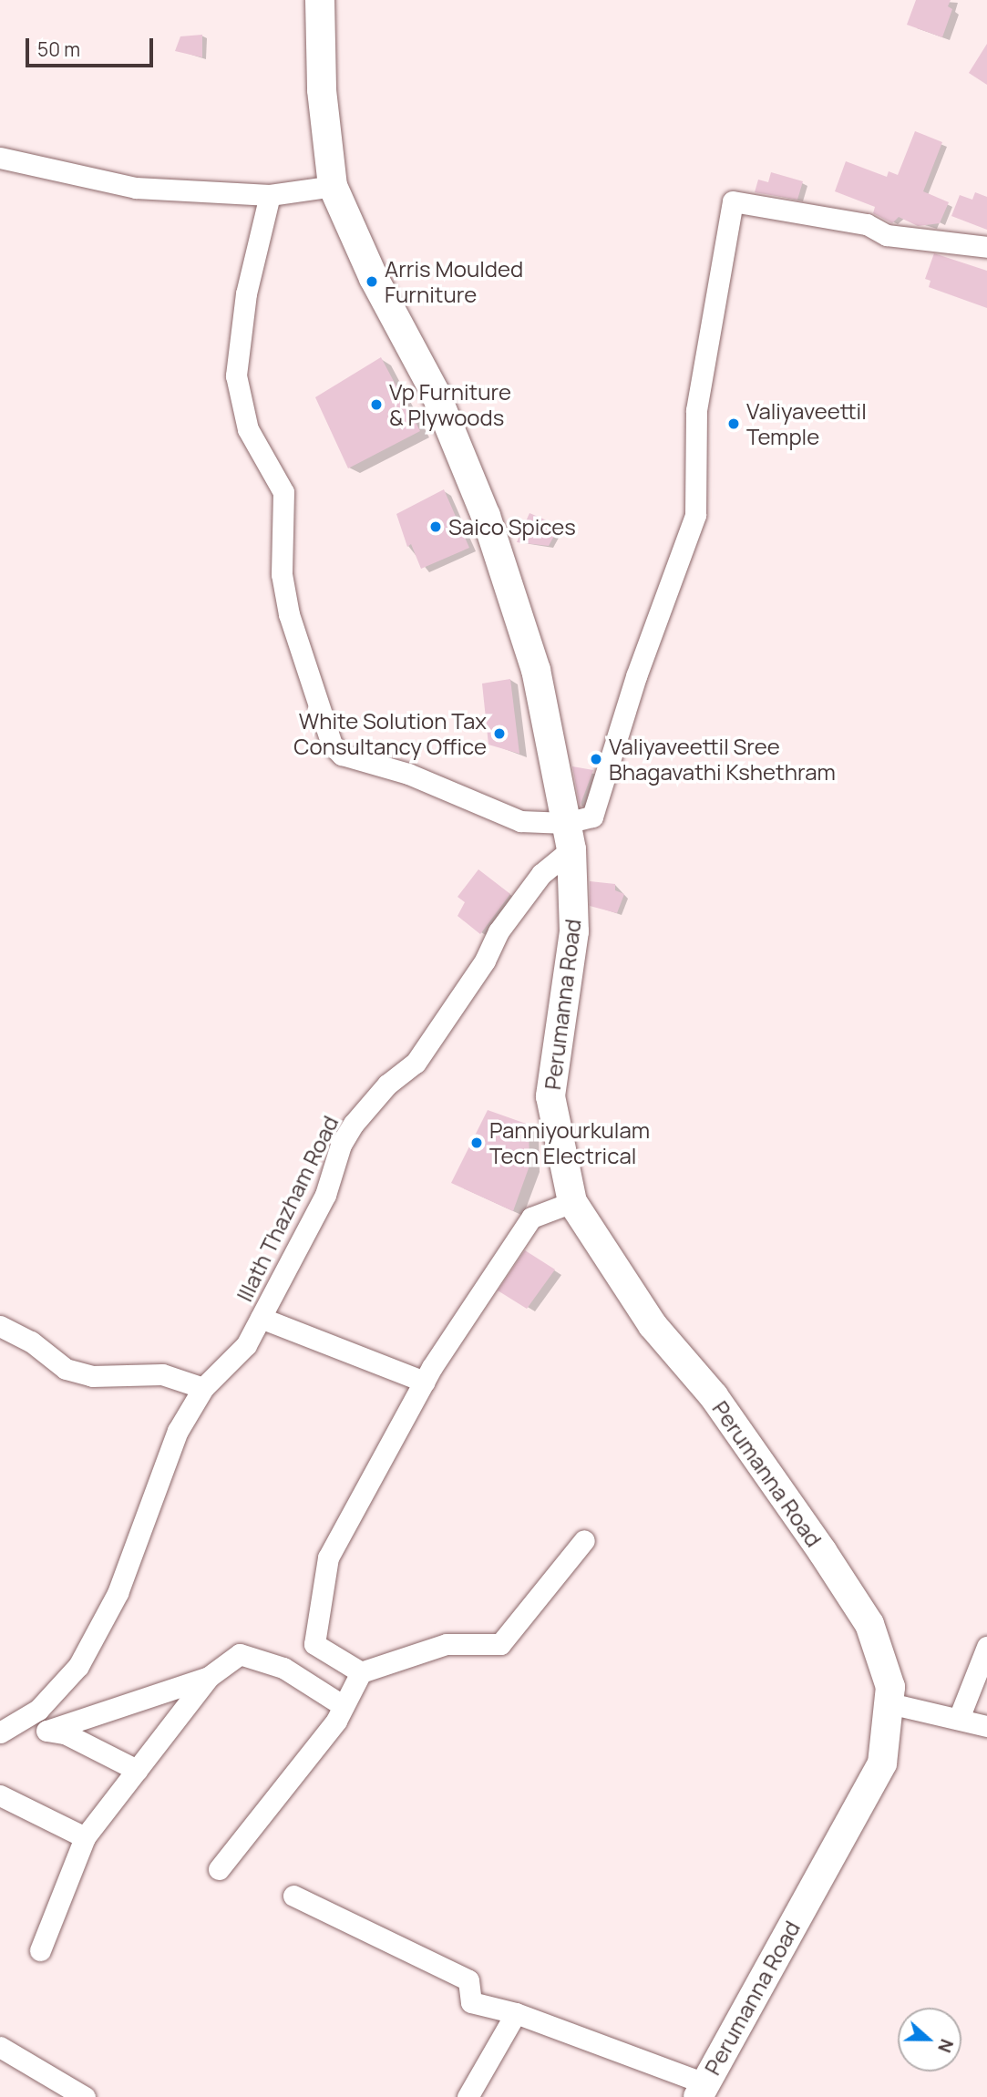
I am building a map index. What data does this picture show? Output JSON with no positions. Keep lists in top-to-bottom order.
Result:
{
  "streets": {
    "main road": ["Perumanna Road"],
    "street": ["Illath Thazham Road"]
  },
  "crossings": [
    ["Perumanna Road", "Illath Thazham Road"]
  ],
  "places": [
    "Arris Moulded Furniture",
    "Vp Furniture & Plywoods",
    "Valiyaveettil Temple",
    "Saico Spices",
    "White Solution Tax Consultancy Office",
    "Valiyaveettil Sree Bhagavathi Kshethram",
    "Panniyourkulam Tecn Electrical"
  ],
  "scale_bar": "50 m",
  "north": "right"
}
